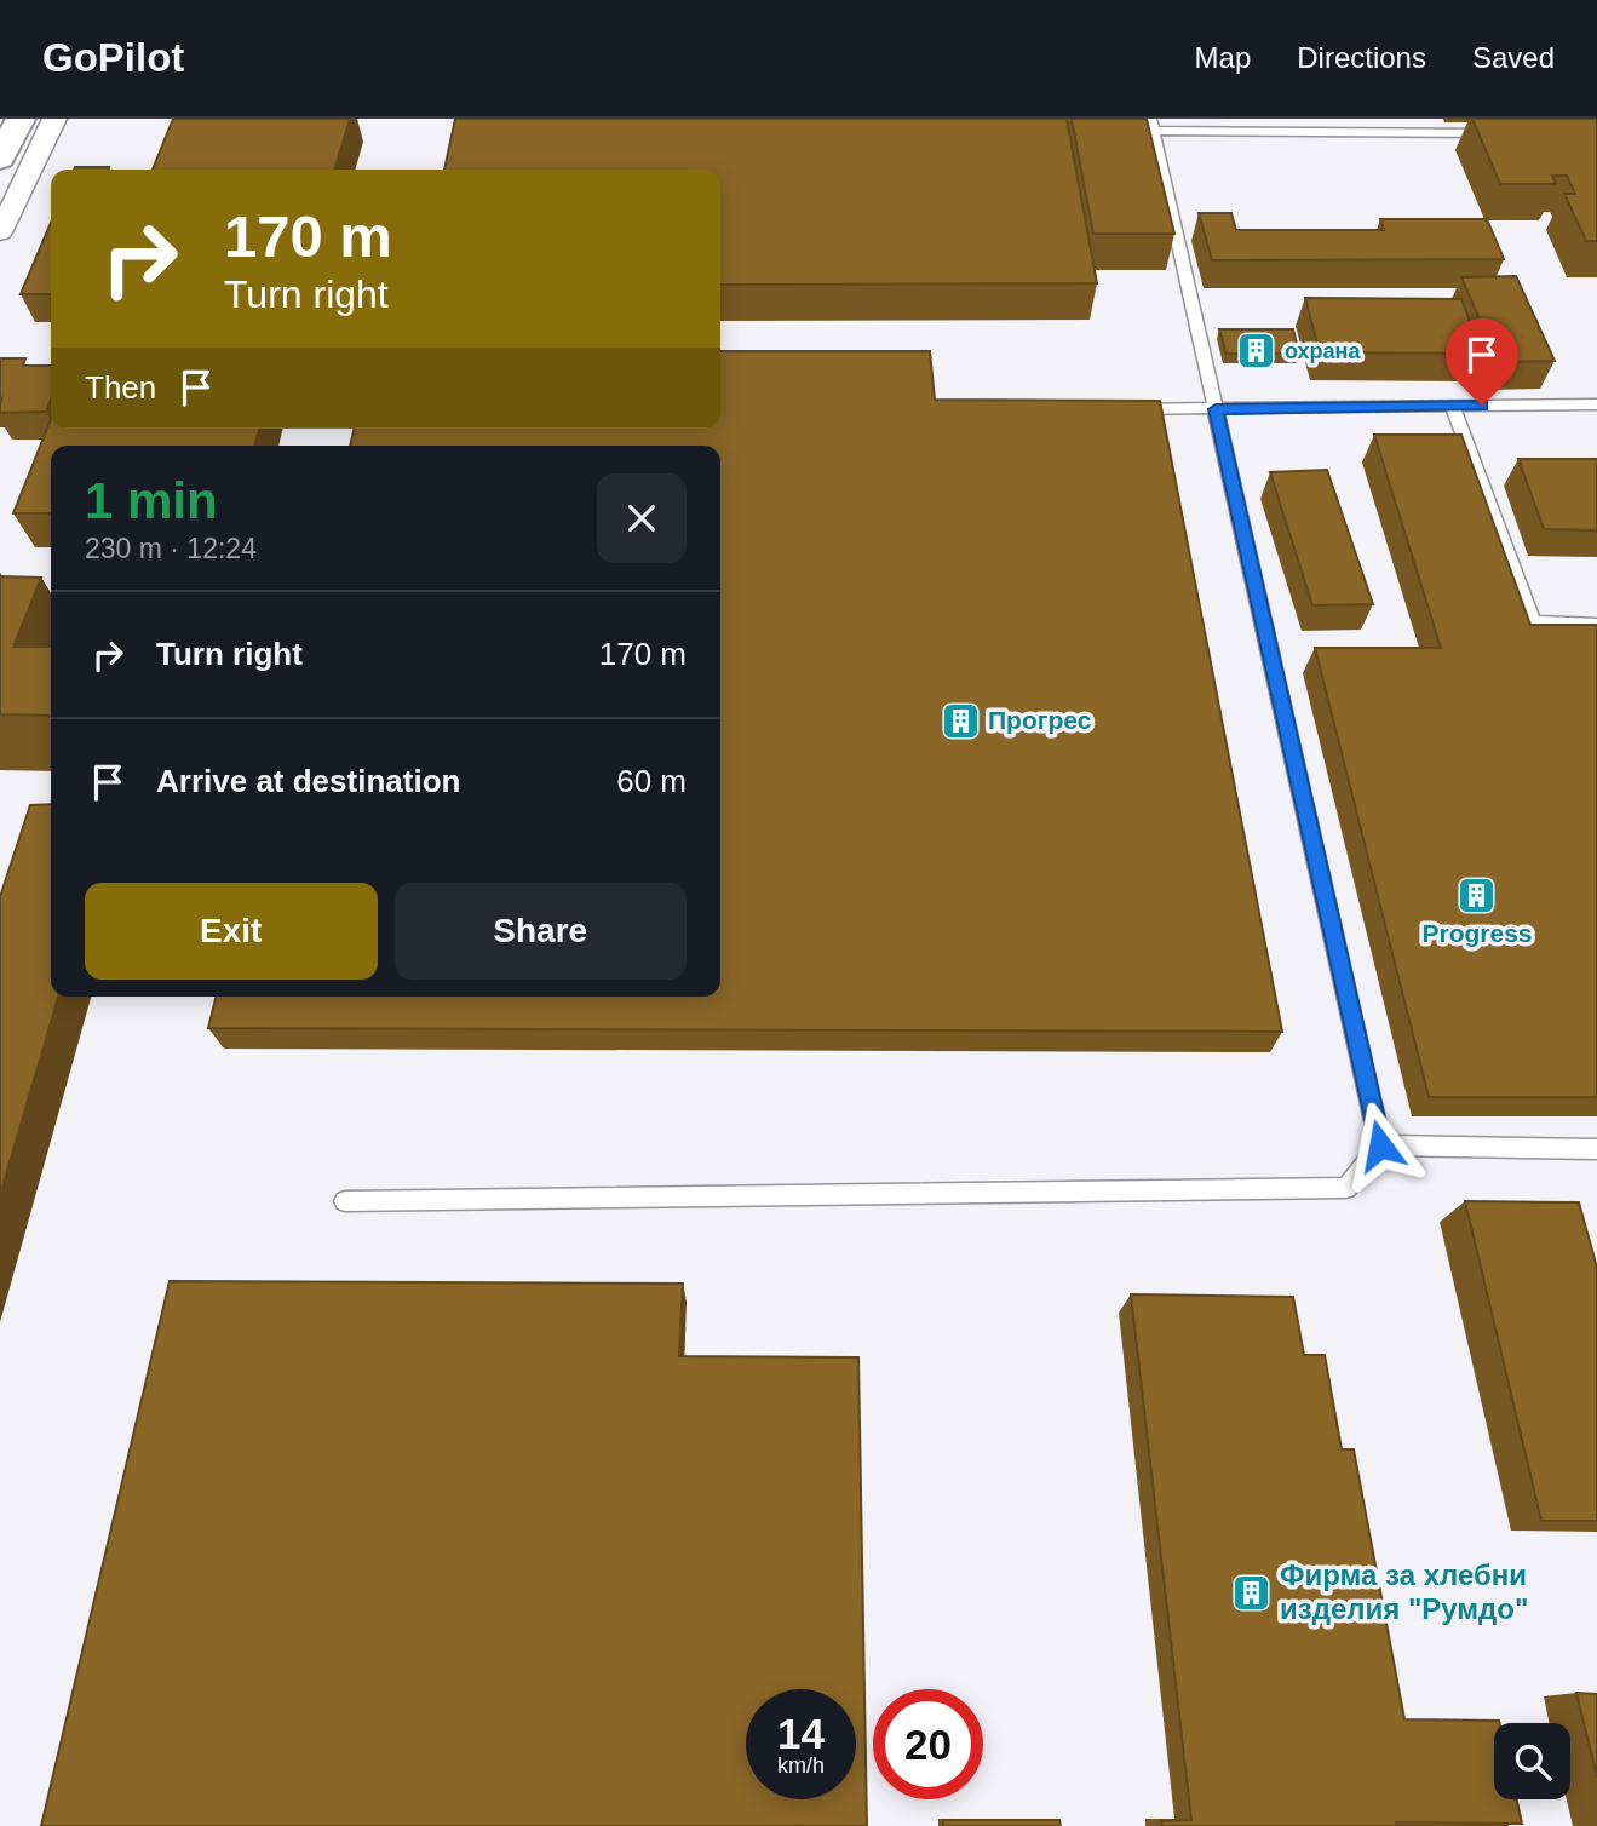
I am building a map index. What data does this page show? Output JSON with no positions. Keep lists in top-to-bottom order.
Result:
{
  "places": {
    "building": [
      "охрана",
      "Прогрес",
      "Progress",
      "Фирма за хлебни изделия \"Румдо\""
    ]
  },
  "page": {
    "header": "GoPilot",
    "nav": ["Map", "Directions", "Saved"],
    "turn": ["170 m", "Turn right"],
    "then": "Then",
    "heading": ["1 min", "230 m · 12:24"],
    "list": [
      {
        "name": "Turn right",
        "value": "170 m"
      },
      {
        "name": "Arrive at destination",
        "value": "60 m"
      }
    ],
    "buttons": ["Exit", "Share"],
    "speed": "14 km/h",
    "limit": "20"
  }
}
